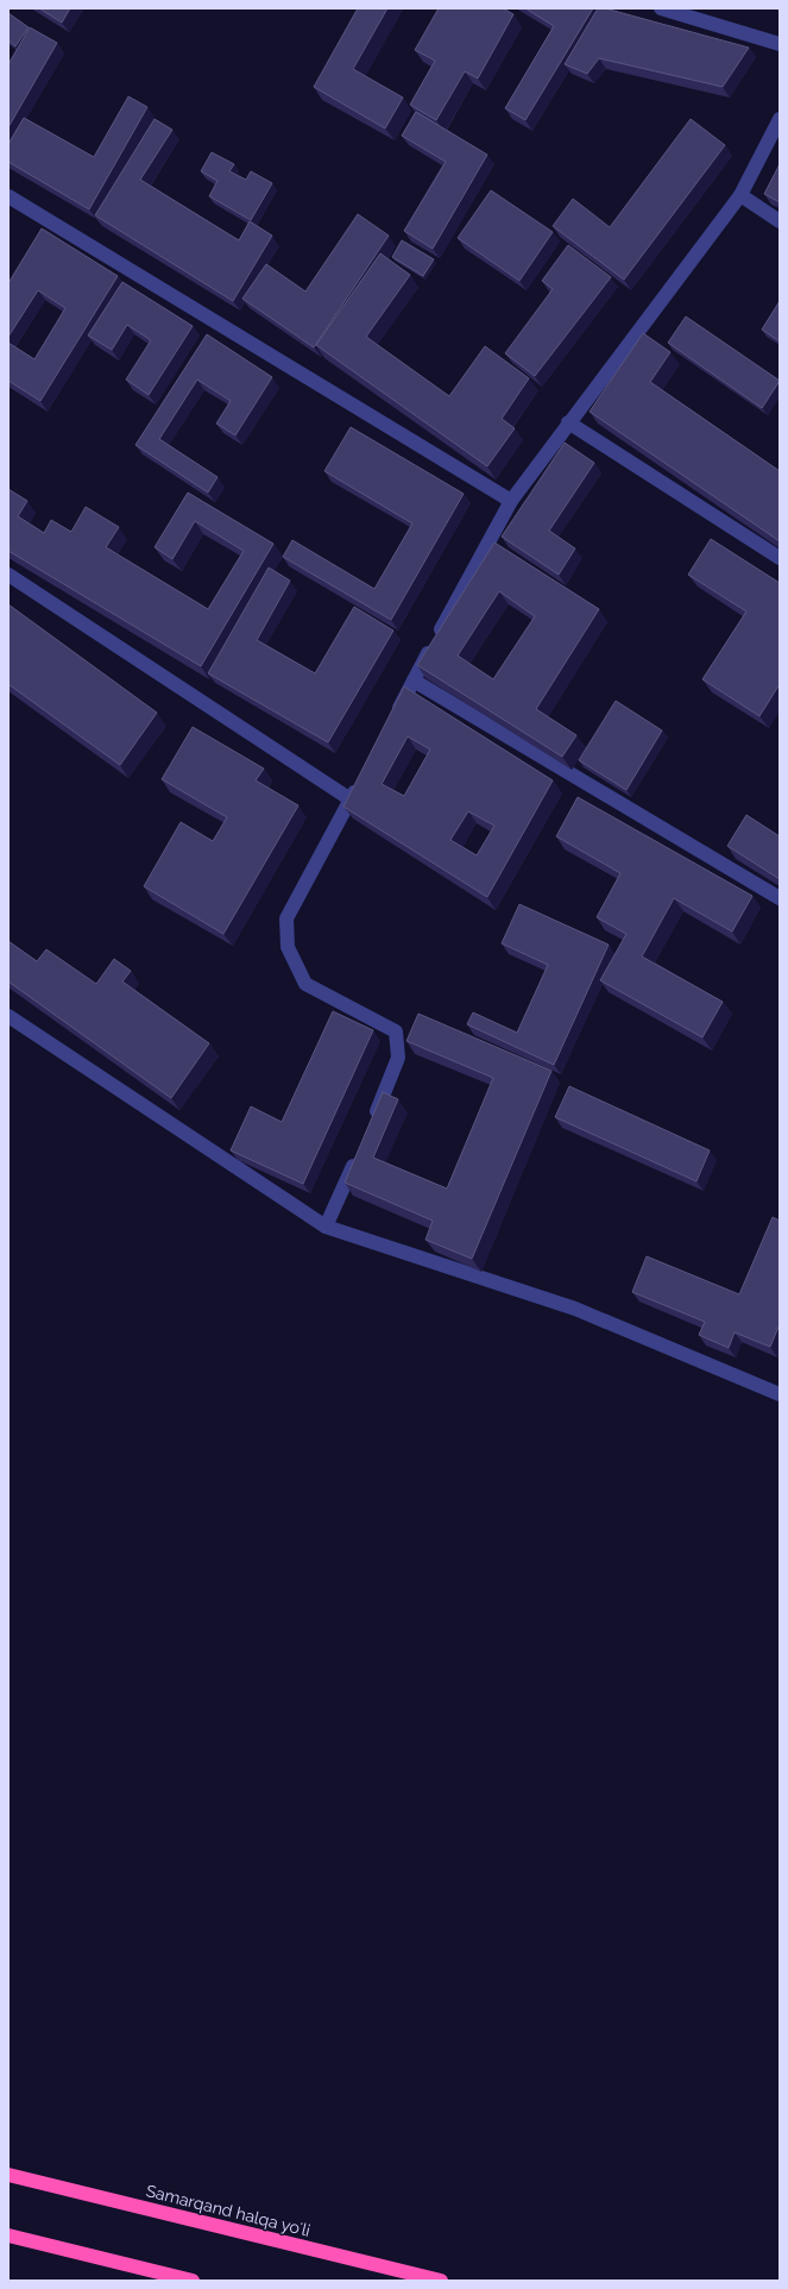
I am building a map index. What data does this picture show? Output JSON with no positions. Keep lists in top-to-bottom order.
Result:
{
  "streets": {
    "highway": ["Samarqand halqa yoʻli"]
  }
}
